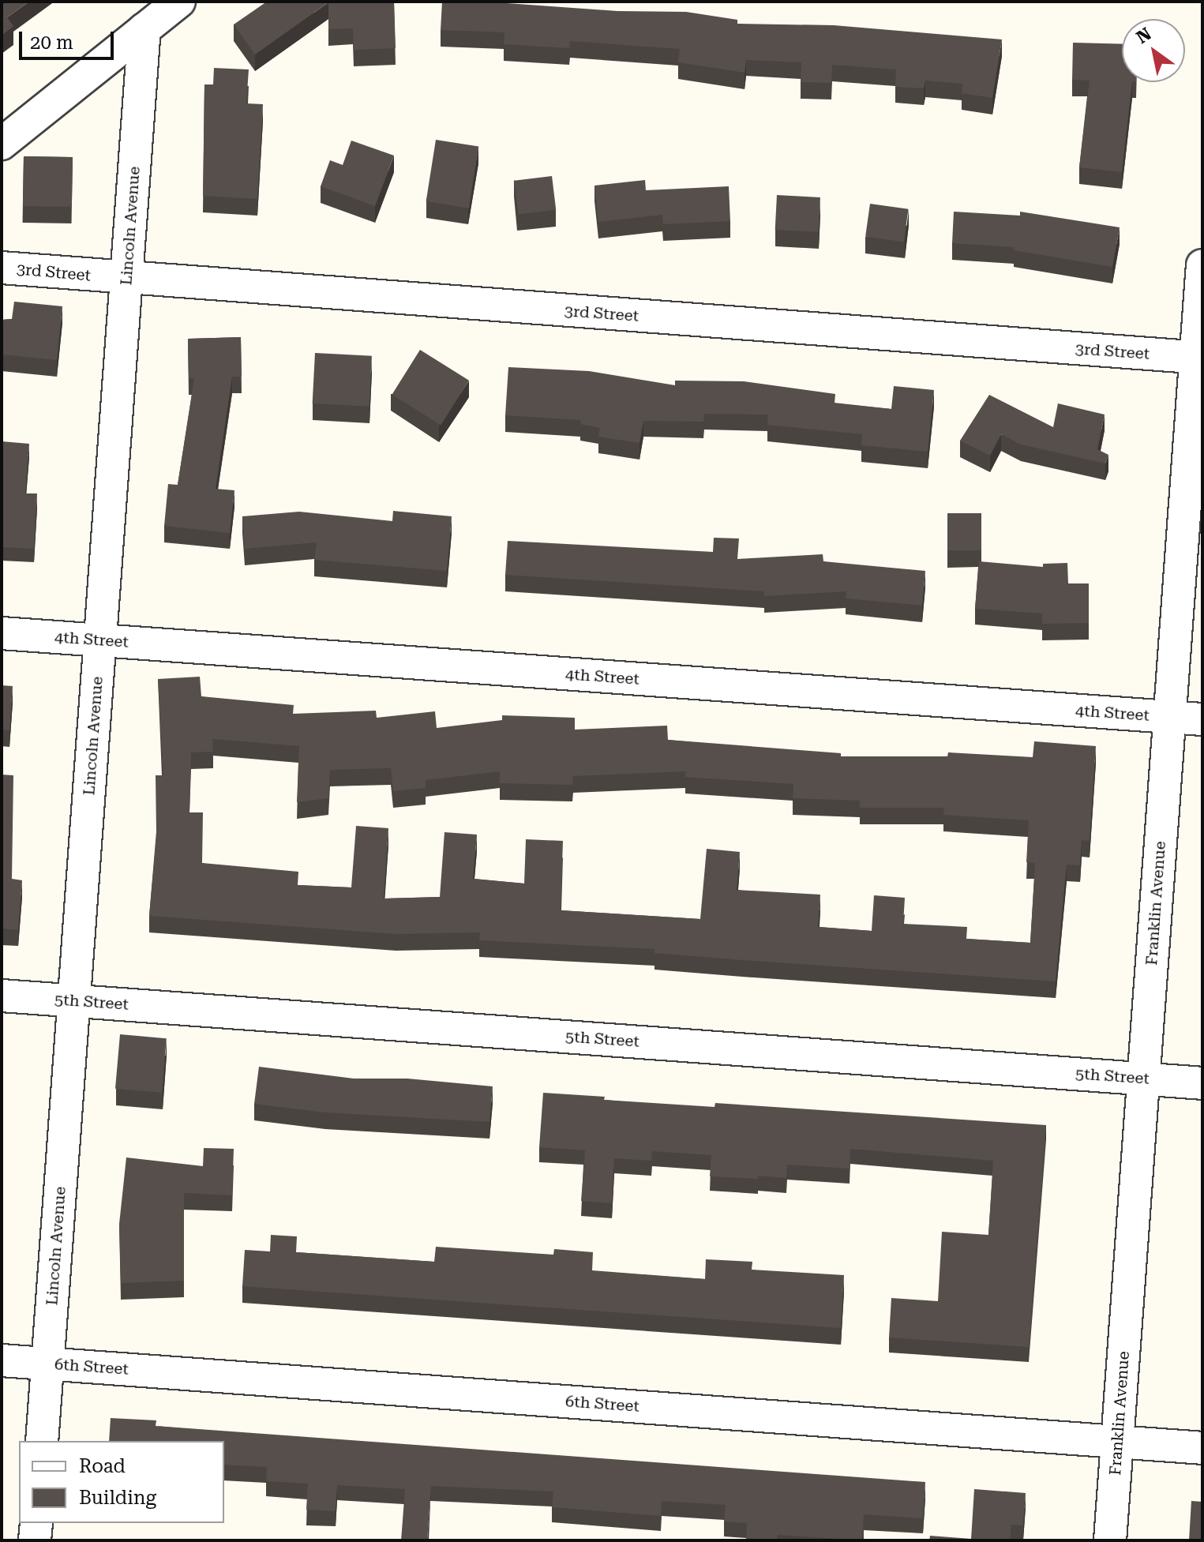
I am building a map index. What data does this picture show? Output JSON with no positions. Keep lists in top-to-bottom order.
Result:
{
  "streets": {
    "street": [
      "Lincoln Avenue",
      "3rd Street",
      "4th Street",
      "Franklin Avenue",
      "5th Street",
      "6th Street"
    ]
  },
  "crossings": [
    ["Lincoln Avenue", "3rd Street"],
    ["Lincoln Avenue", "4th Street"],
    ["Lincoln Avenue", "5th Street"],
    ["Lincoln Avenue", "6th Street"],
    ["3rd Street", "Franklin Avenue"],
    ["4th Street", "Franklin Avenue"],
    ["Franklin Avenue", "5th Street"],
    ["Franklin Avenue", "6th Street"]
  ],
  "legend": ["Road", "Building"],
  "scale_bar": "20 m",
  "north": "top left"
}
